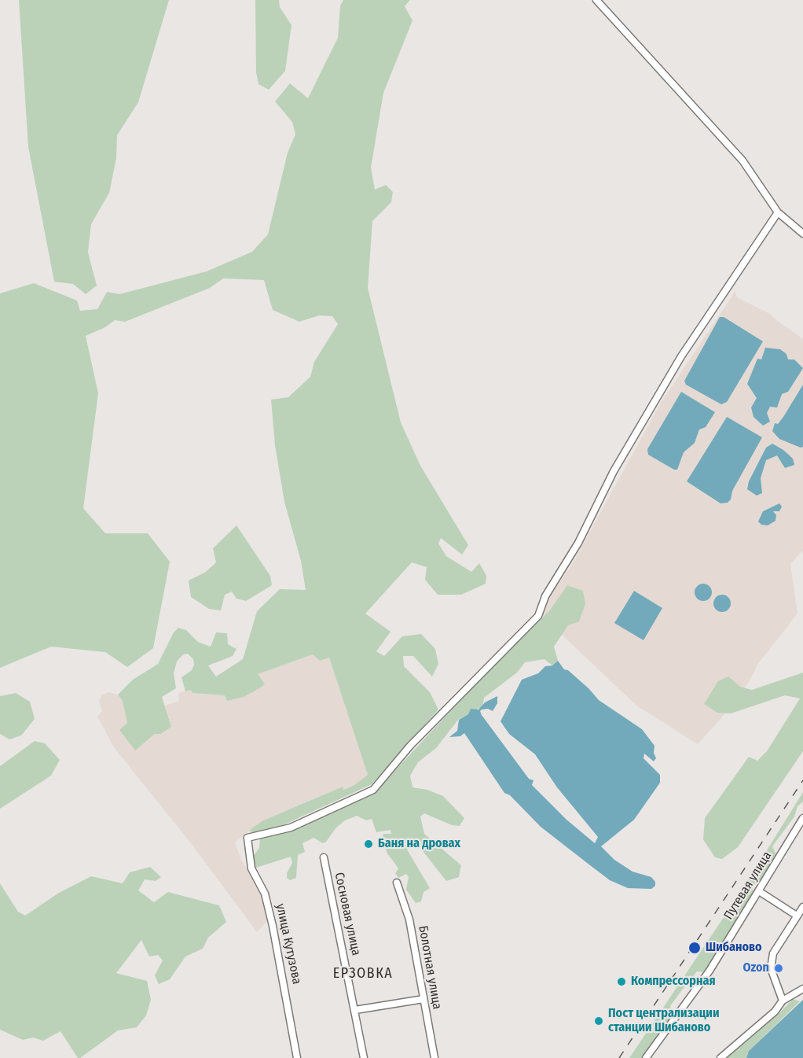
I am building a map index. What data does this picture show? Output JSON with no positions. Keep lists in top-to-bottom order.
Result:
{
  "streets": {
    "street": [
      "Путевая улица",
      "Сосновая улица",
      "улица Кутузова",
      "Болотная улица"
    ]
  },
  "districts": ["ЕРЗОВКА"],
  "places": [
    "Баня на дровах",
    "Шибаново",
    "Ozon",
    "Компрессорная",
    "Пост централизации станции Шибаново"
  ]
}
